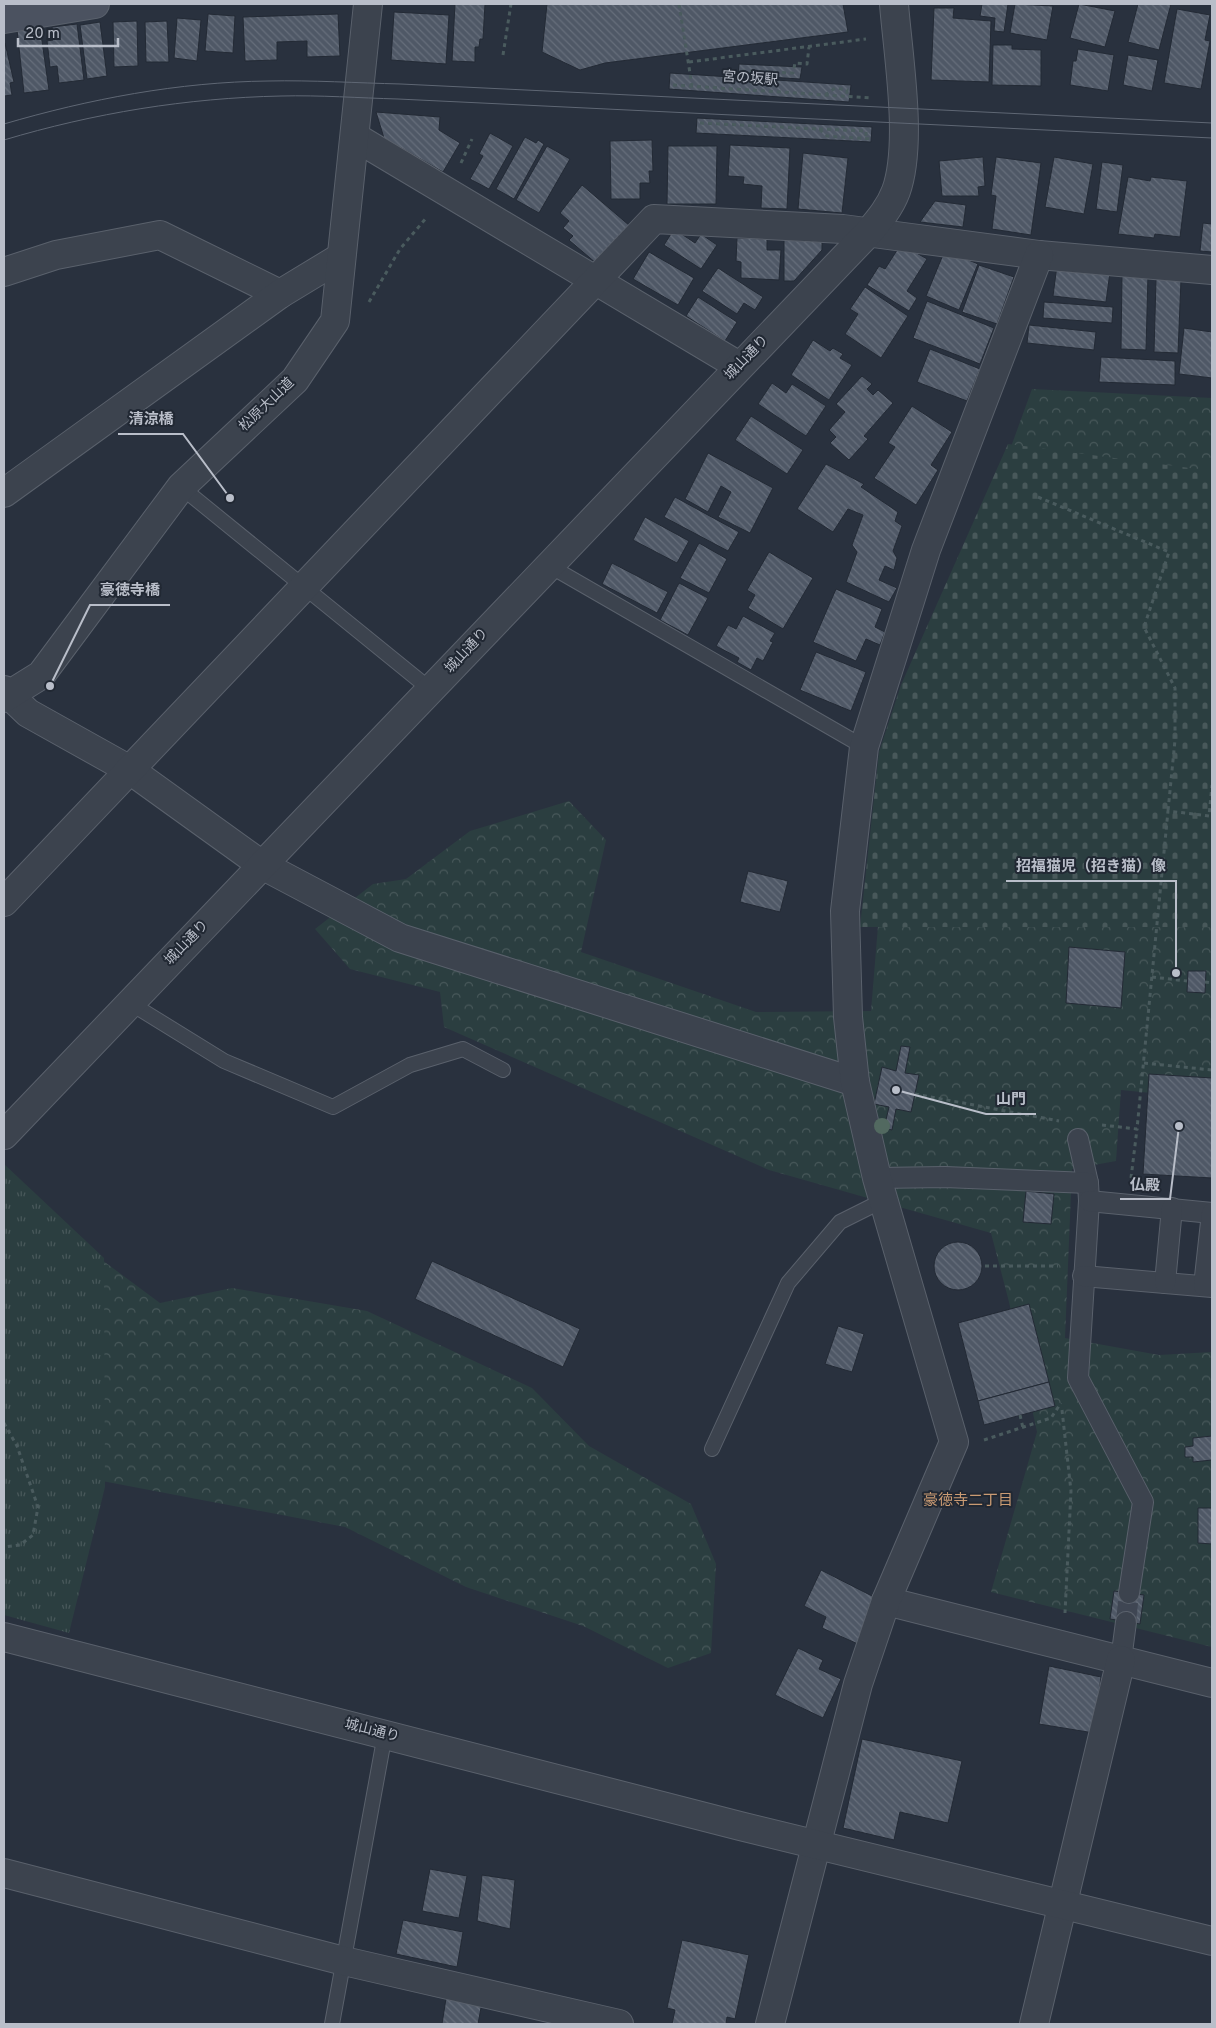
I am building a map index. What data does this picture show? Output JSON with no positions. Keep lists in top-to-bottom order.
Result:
{
  "streets": {
    "street": ["城山通り", "松原大山道"],
    "path": ["宮の坂駅"]
  },
  "districts": ["豪徳寺二丁目"],
  "places": [
    "清涼橋",
    "豪徳寺橋",
    "招福猫児（招き猫）像",
    "山門",
    "仏殿"
  ],
  "scale_bar": "20 m"
}
